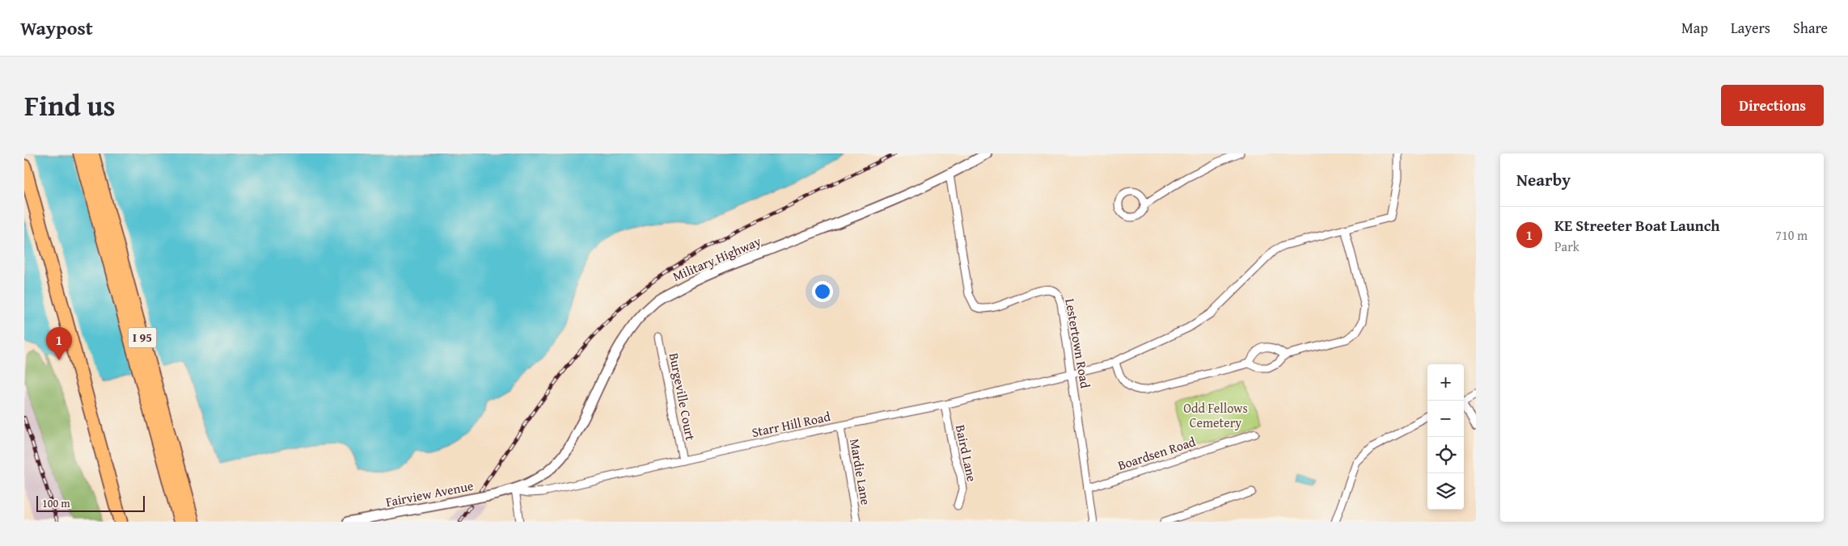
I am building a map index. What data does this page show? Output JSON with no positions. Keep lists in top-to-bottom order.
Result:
{
  "streets": {
    "highway": ["I 95"],
    "street": [
      "Military Highway",
      "Lestertown Road",
      "Burgeville Court",
      "Starr Hill Road",
      "Baird Lane",
      "Boardsen Road",
      "Mardie Lane",
      "Fairview Avenue"
    ]
  },
  "crossings": [
    ["Military Highway", "Lestertown Road"],
    ["Military Highway", "Starr Hill Road"],
    ["Military Highway", "Fairview Avenue"],
    ["Lestertown Road", "Starr Hill Road"],
    ["Lestertown Road", "Boardsen Road"],
    ["Burgeville Court", "Starr Hill Road"],
    ["Starr Hill Road", "Baird Lane"],
    ["Starr Hill Road", "Mardie Lane"],
    ["Starr Hill Road", "Fairview Avenue"]
  ],
  "parks": ["Odd Fellows Cemetery"],
  "scale_bar": "100 m",
  "page": {
    "header": "Waypost",
    "nav": ["Map", "Layers", "Share"],
    "title": "Find us",
    "buttons": "Directions",
    "heading": "Nearby",
    "list": [
      {
        "mark": "1",
        "name": "KE Streeter Boat Launch",
        "note": "Park",
        "value": "710 m"
      }
    ],
    "pins": "1",
    "map_buttons": ["+", "−"],
    "scale": "100 m"
  }
}
